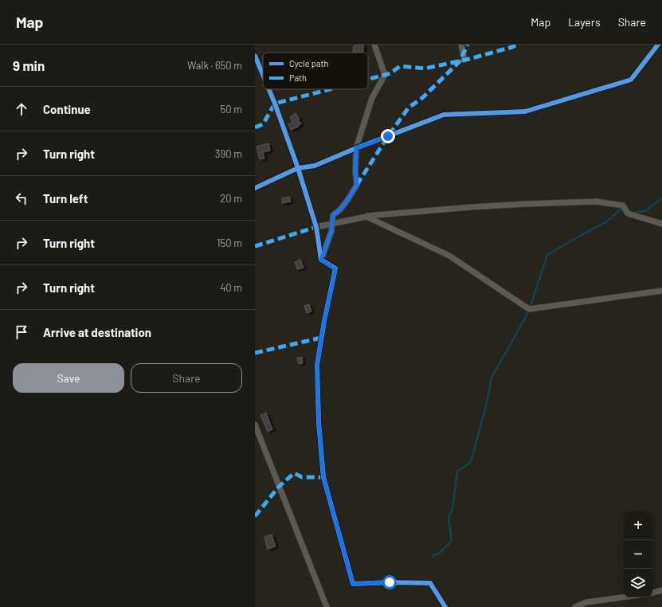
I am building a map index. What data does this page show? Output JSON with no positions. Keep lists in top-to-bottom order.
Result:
{
  "legend": ["Cycle path", "Path"],
  "page": {
    "header": "Map",
    "nav": ["Map", "Layers", "Share"],
    "heading": ["9 min", "Walk · 650 m"],
    "list": [
      ["Continue", "50 m"],
      ["Turn right", "390 m"],
      ["Turn left", "20 m"],
      ["Turn right", "150 m"],
      ["Turn right", "40 m"],
      "Arrive at destination"
    ],
    "buttons": ["Save", "Share"],
    "map_buttons": ["+", "−"]
  }
}
